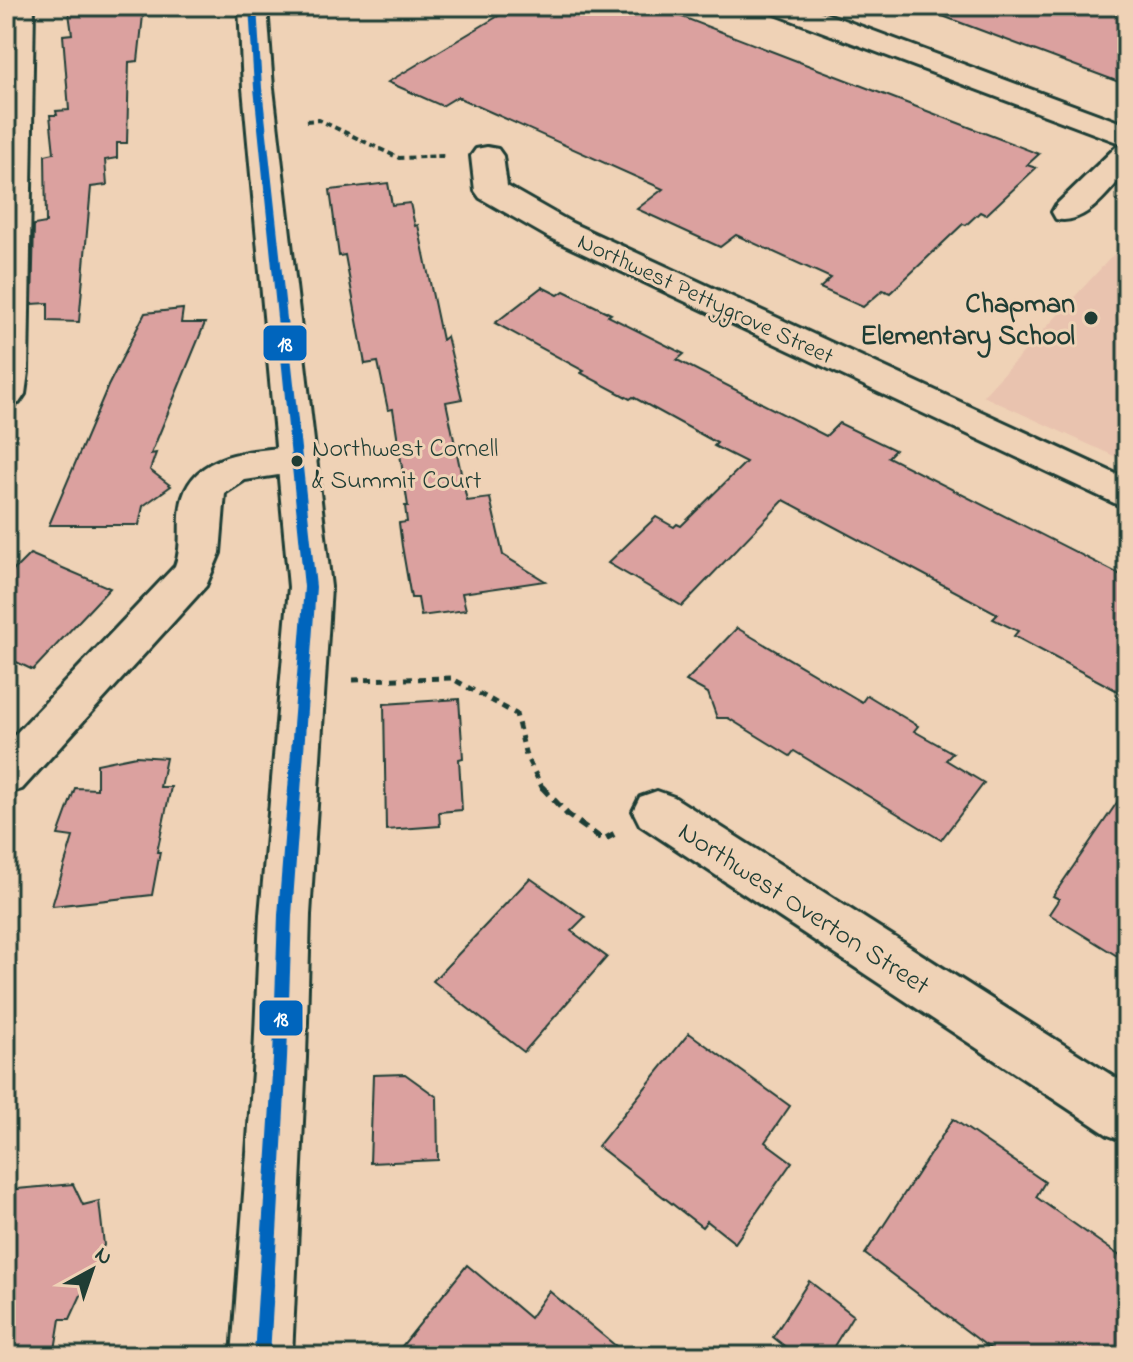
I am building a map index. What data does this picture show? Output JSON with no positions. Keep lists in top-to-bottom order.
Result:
{
  "streets": {
    "street": ["Northwest Pettygrove Street", "Northwest Overton Street"]
  },
  "places": ["Chapman Elementary School", "Northwest Cornell & Summit Court"],
  "lines": ["transit line 18"],
  "north": "top right"
}
